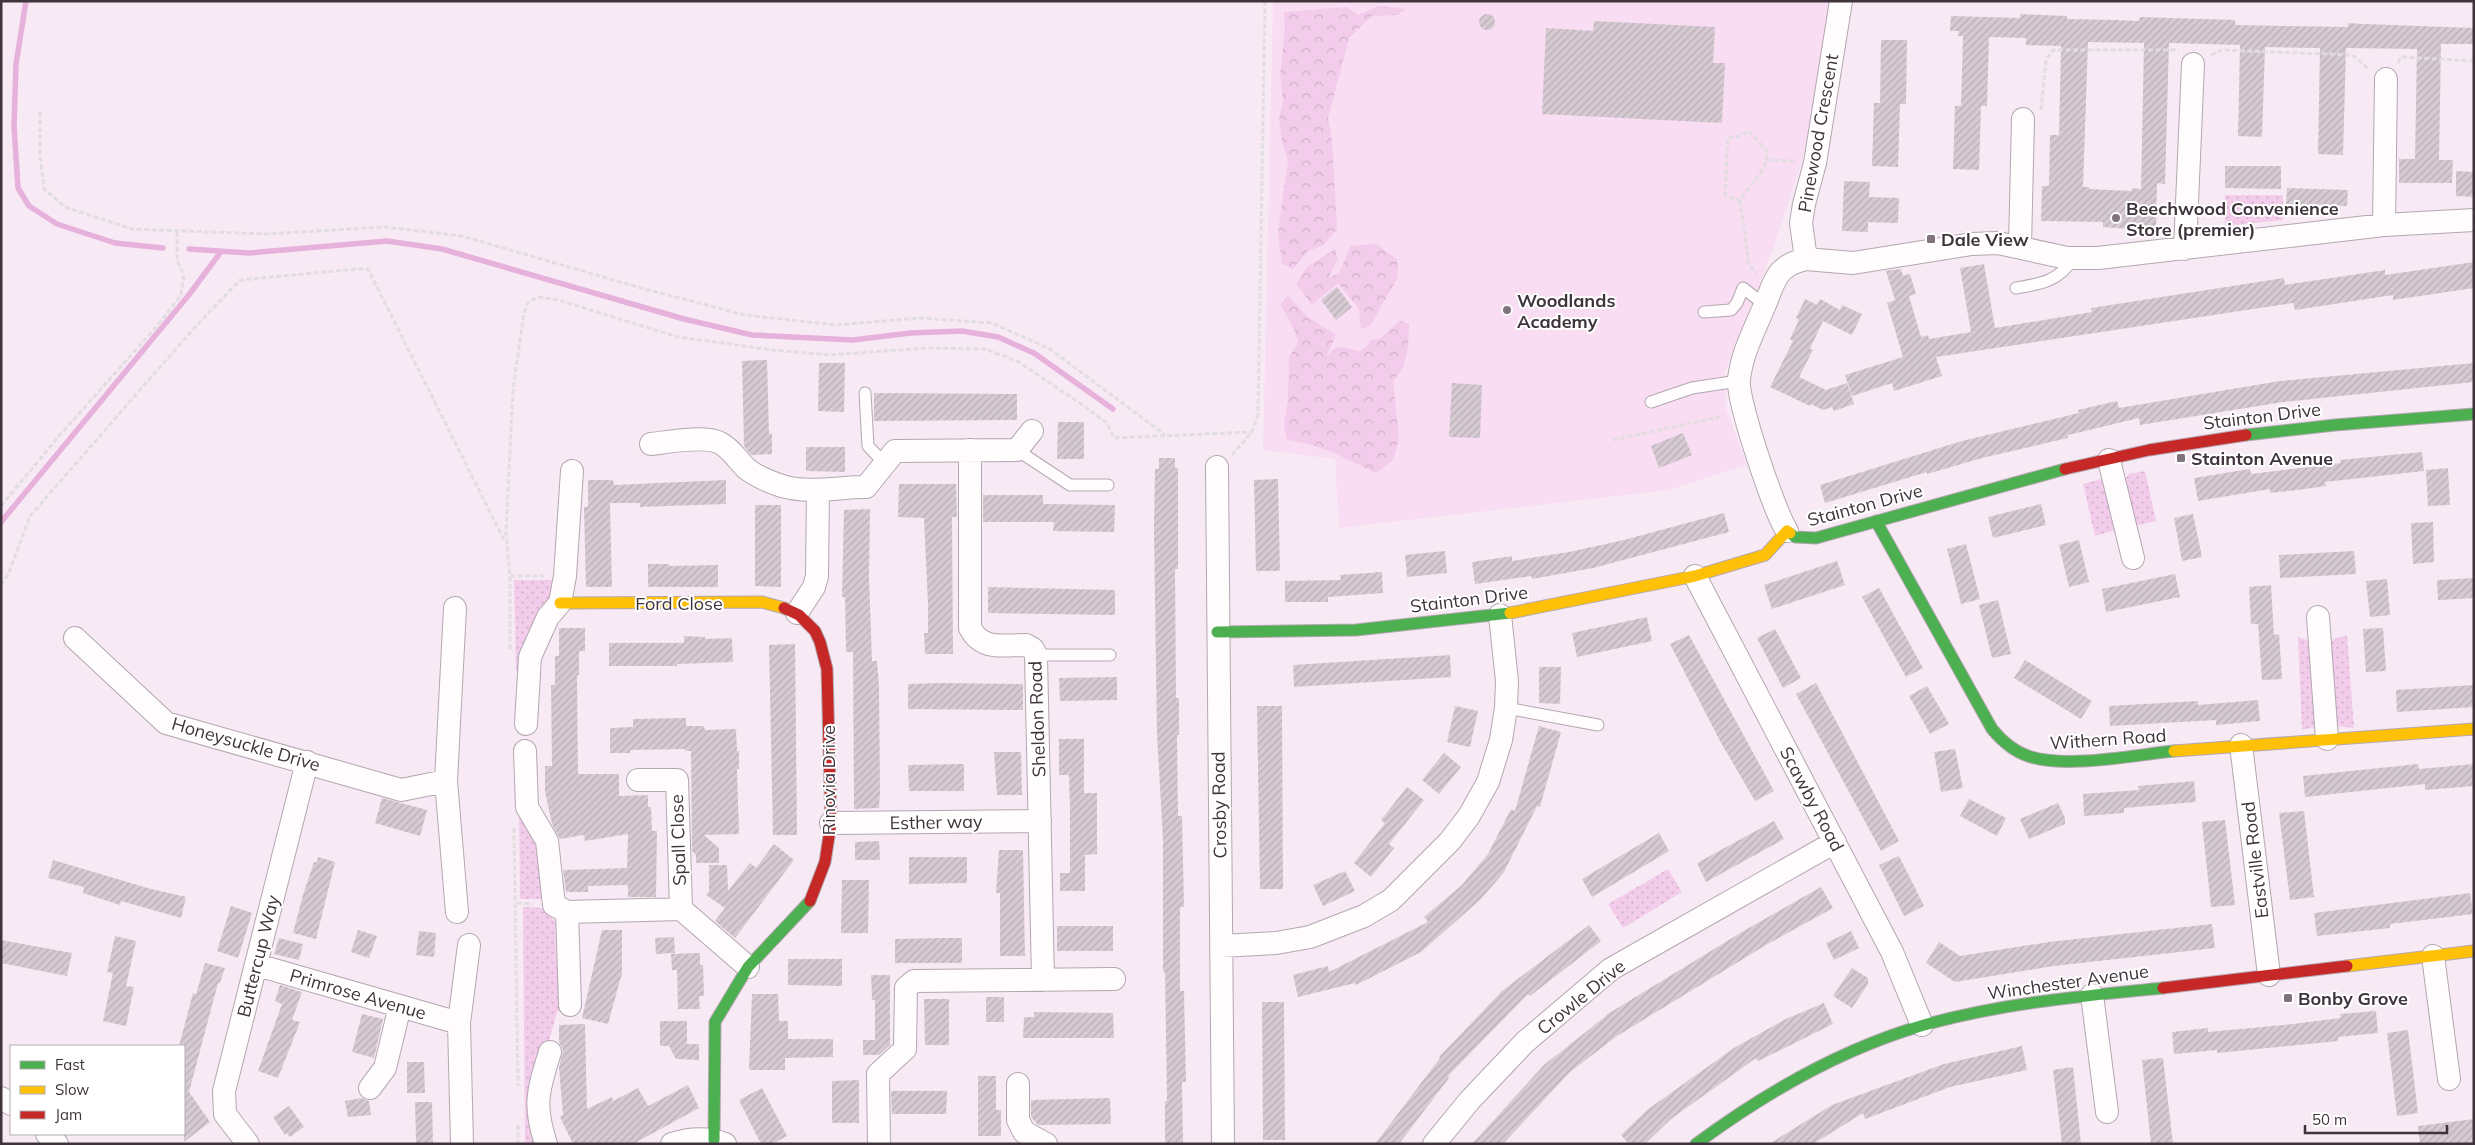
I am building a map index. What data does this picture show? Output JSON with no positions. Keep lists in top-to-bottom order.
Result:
{
  "streets": {
    "street": [
      "Pinewood Crescent",
      "Stainton Drive",
      "Ford Close",
      "Sheldon Road",
      "Withern Road",
      "Honeysuckle Drive",
      "Rinovia Drive",
      "Scawby Road",
      "Crosby Road",
      "Esther way",
      "Spall Close",
      "Eastville Road",
      "Buttercup Way",
      "Winchester Avenue",
      "Primrose Avenue",
      "Crowle Drive"
    ]
  },
  "crossings": [
    ["Stainton Drive", "Withern Road"],
    ["Stainton Drive", "Scawby Road"],
    ["Stainton Drive", "Crosby Road"],
    ["Ford Close", "Rinovia Drive"],
    ["Sheldon Road", "Esther way"],
    ["Withern Road", "Eastville Road"],
    ["Honeysuckle Drive", "Buttercup Way"],
    ["Rinovia Drive", "Esther way"],
    ["Rinovia Drive", "Spall Close"],
    ["Scawby Road", "Winchester Avenue"],
    ["Scawby Road", "Crowle Drive"],
    ["Eastville Road", "Winchester Avenue"],
    ["Buttercup Way", "Primrose Avenue"]
  ],
  "places": {
    "other": ["Beechwood Convenience Store (premier)", "Woodlands Academy"],
    "transit": ["Dale View", "Stainton Avenue", "Bonby Grove"]
  },
  "legend": ["Fast", "Slow", "Jam"],
  "scale_bar": "50 m"
}
